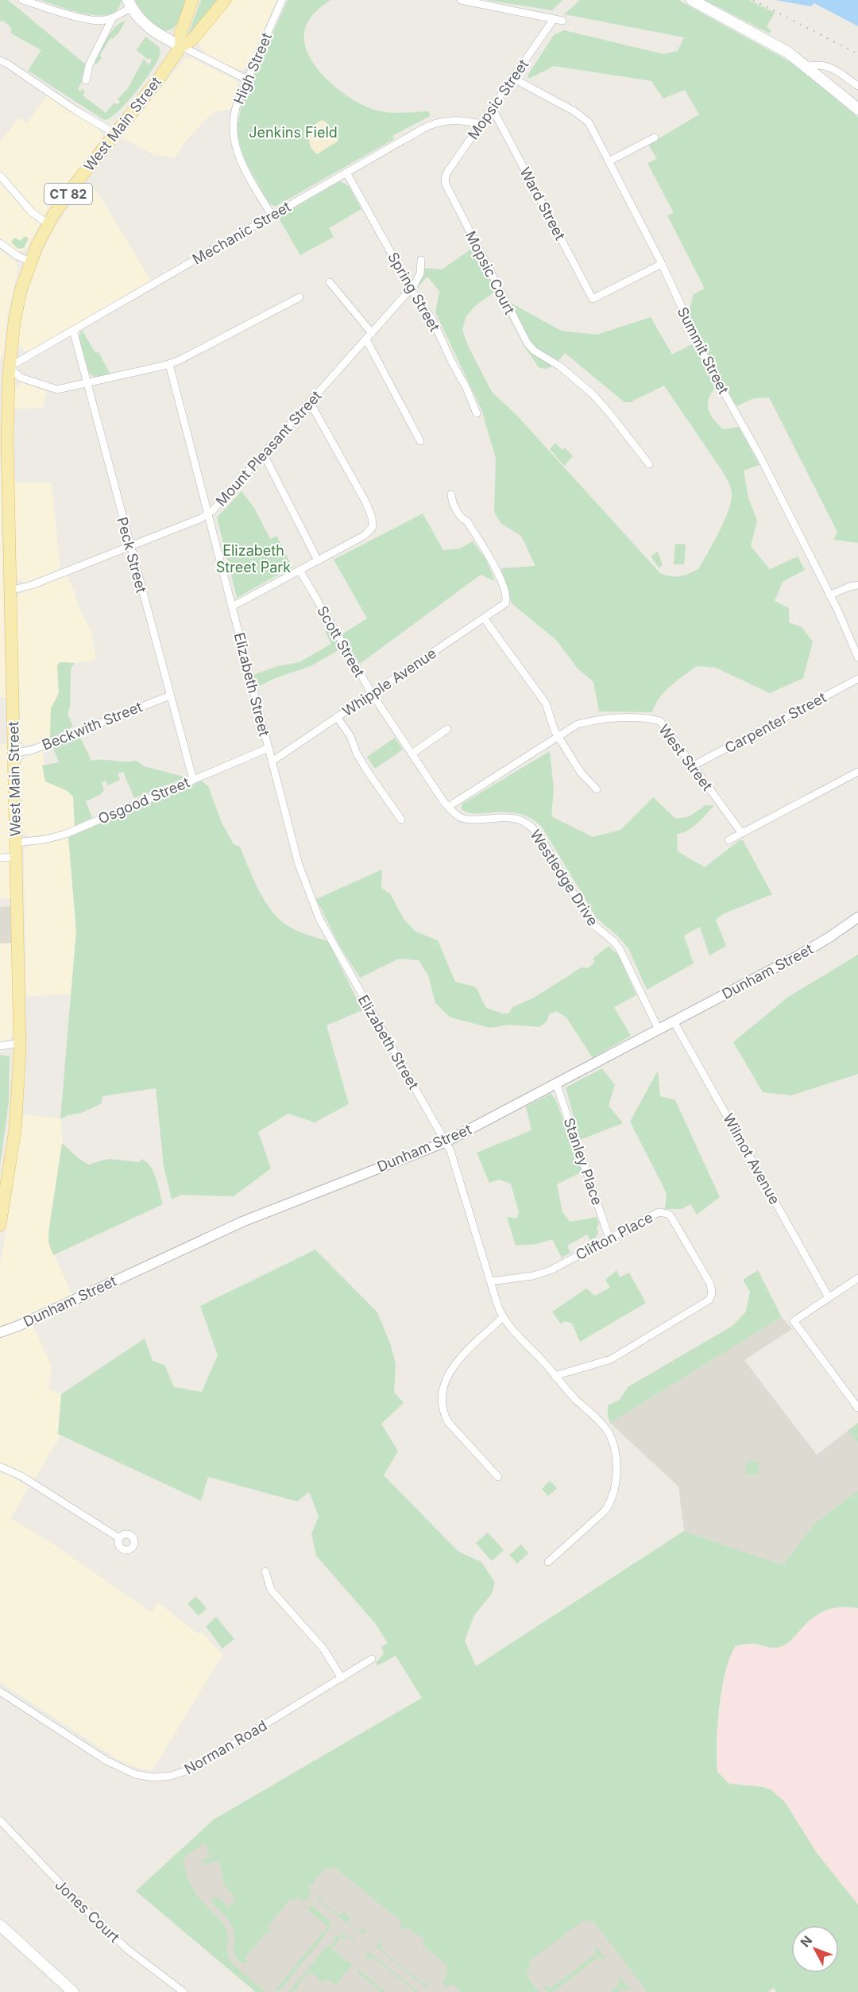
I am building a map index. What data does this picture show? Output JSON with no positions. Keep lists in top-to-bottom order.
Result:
{
  "streets": {
    "main road": ["West Main Street", "CT 82"],
    "street": [
      "High Street",
      "Mopsic Street",
      "Ward Street",
      "Mechanic Street",
      "Mopsic Court",
      "Spring Street",
      "Summit Street",
      "Mount Pleasant Street",
      "Peck Street",
      "Scott Street",
      "Whipple Avenue",
      "Elizabeth Street",
      "Carpenter Street",
      "Beckwith Street",
      "West Street",
      "Osgood Street",
      "Westledge Drive",
      "Dunham Street",
      "Wilmot Avenue",
      "Stanley Place",
      "Clifton Place",
      "Norman Road",
      "Jones Court"
    ]
  },
  "crossings": [
    ["High Street", "Mechanic Street"],
    ["Mopsic Street", "Ward Street"],
    ["Mopsic Street", "Mechanic Street"],
    ["Mopsic Street", "Mopsic Court"],
    ["Mopsic Street", "Summit Street"],
    ["West Main Street", "Mechanic Street"],
    ["West Main Street", "Mount Pleasant Street"],
    ["West Main Street", "Beckwith Street"],
    ["West Main Street", "Osgood Street"],
    ["Ward Street", "Summit Street"],
    ["Mechanic Street", "Spring Street"],
    ["Mechanic Street", "Peck Street"],
    ["Spring Street", "Mount Pleasant Street"],
    ["Mount Pleasant Street", "Peck Street"],
    ["Mount Pleasant Street", "Elizabeth Street"],
    ["Peck Street", "Beckwith Street"],
    ["Peck Street", "Osgood Street"],
    ["Scott Street", "Whipple Avenue"],
    ["Scott Street", "West Street"],
    ["Scott Street", "Westledge Drive"],
    ["Whipple Avenue", "Elizabeth Street"],
    ["Elizabeth Street", "Osgood Street"],
    ["Elizabeth Street", "Dunham Street"],
    ["Elizabeth Street", "Clifton Place"],
    ["Carpenter Street", "West Street"],
    ["West Street", "Westledge Drive"],
    ["Westledge Drive", "Dunham Street"],
    ["Dunham Street", "Wilmot Avenue"],
    ["Dunham Street", "Stanley Place"],
    ["Stanley Place", "Clifton Place"]
  ],
  "parks": ["Jenkins Field", "Elizabeth Street Park"],
  "north": "top left"
}
